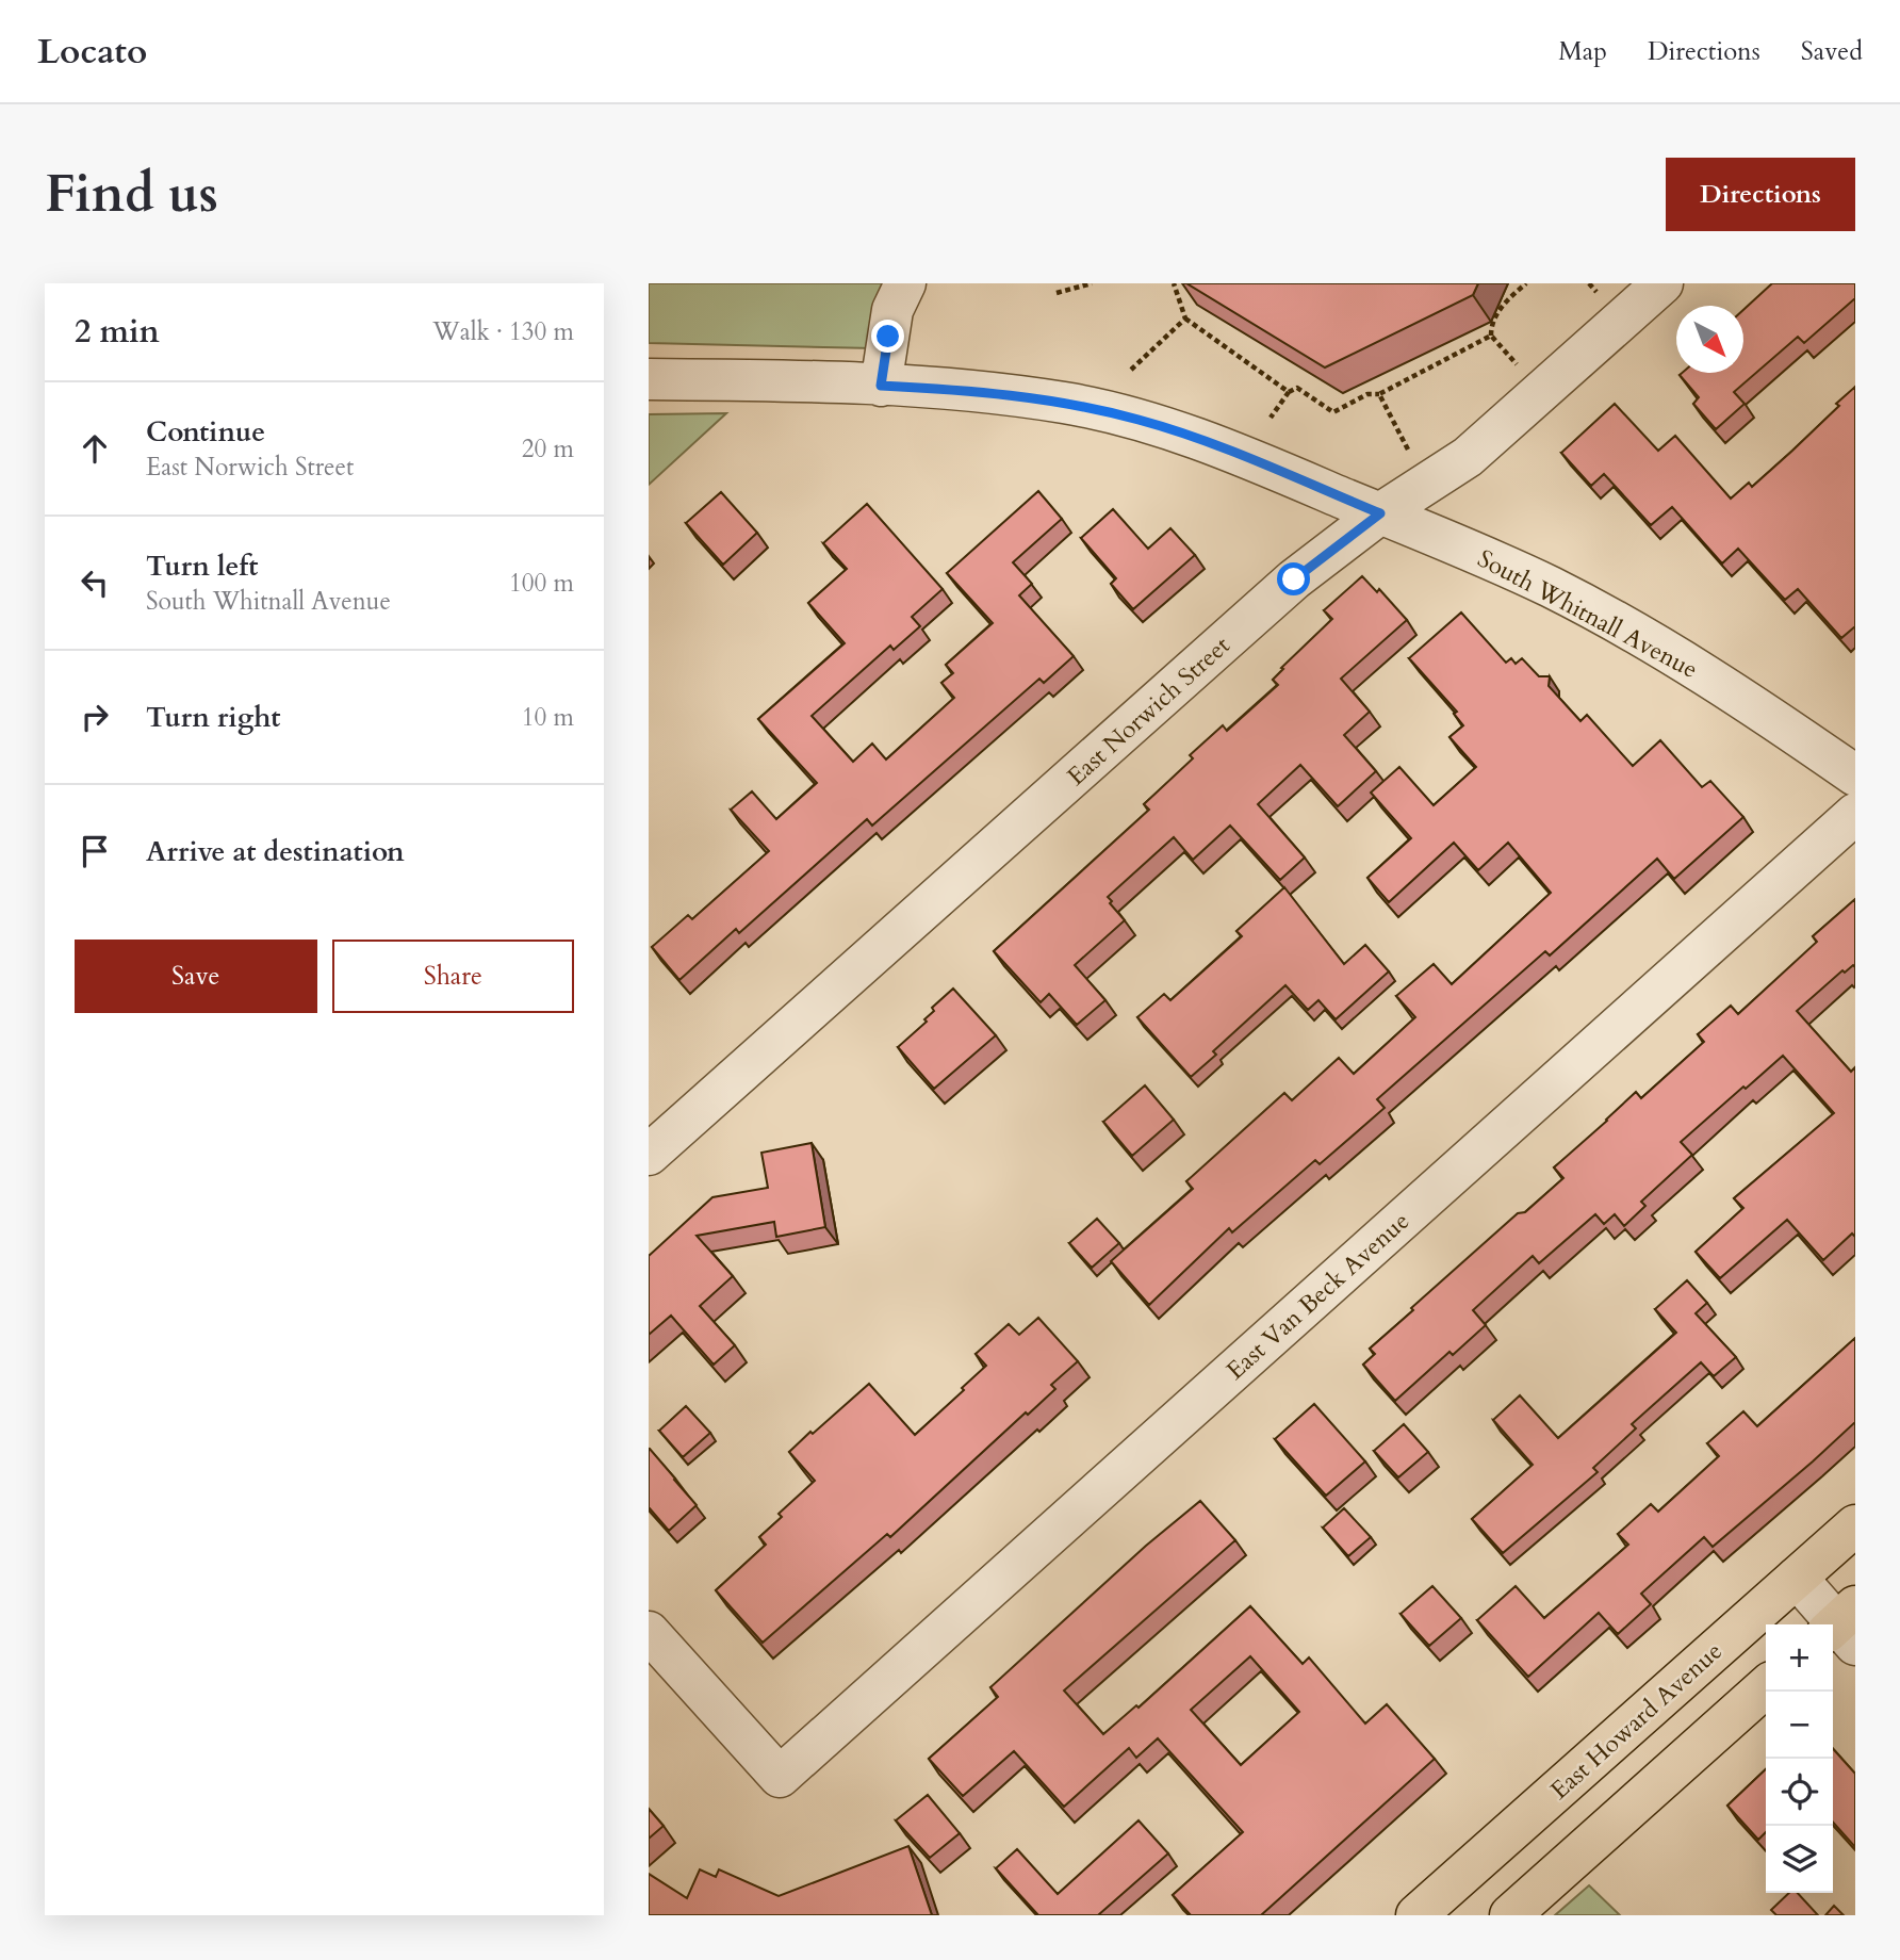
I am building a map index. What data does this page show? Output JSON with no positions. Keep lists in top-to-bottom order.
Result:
{
  "streets": {
    "main road": ["East Howard Avenue"],
    "street": ["South Whitnall Avenue", "East Norwich Street", "East Van Beck Avenue"]
  },
  "crossings": [
    ["South Whitnall Avenue", "East Norwich Street"]
  ],
  "north": "bottom right",
  "page": {
    "header": "Locato",
    "nav": ["Map", "Directions", "Saved"],
    "buttons": [
      "Directions",
      ["Save", "Share"]
    ],
    "title": "Find us",
    "heading": ["2 min", "Walk · 130 m"],
    "list": [
      ["Continue", "East Norwich Street", "20 m"],
      ["Turn left", "South Whitnall Avenue", "100 m"],
      ["Turn right", "10 m"],
      "Arrive at destination"
    ],
    "map_buttons": ["+", "−"]
  }
}
